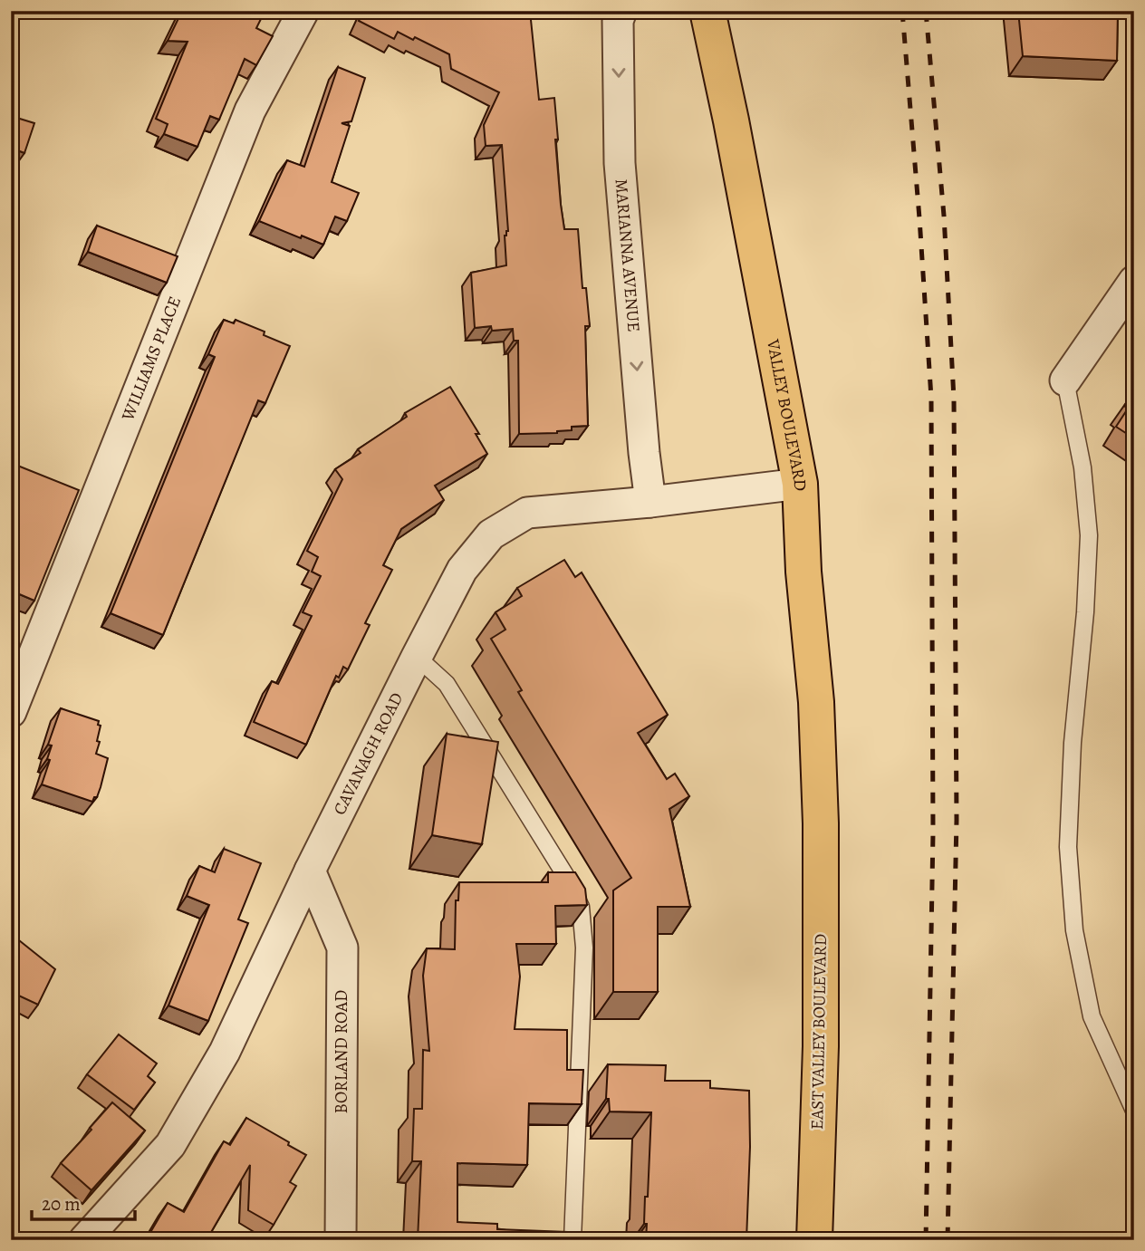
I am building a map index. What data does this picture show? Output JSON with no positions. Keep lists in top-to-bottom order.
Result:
{
  "streets": {
    "main road": ["VALLEY BOULEVARD", "EAST VALLEY BOULEVARD"],
    "street": [
      "MARIANNA AVENUE",
      "WILLIAMS PLACE",
      "CAVANAGH ROAD",
      "BORLAND ROAD"
    ]
  },
  "crossings": [
    ["MARIANNA AVENUE", "CAVANAGH ROAD"],
    ["VALLEY BOULEVARD", "CAVANAGH ROAD"],
    ["VALLEY BOULEVARD", "EAST VALLEY BOULEVARD"],
    ["CAVANAGH ROAD", "BORLAND ROAD"]
  ],
  "one_way": ["MARIANNA AVENUE"],
  "scale_bar": "20 m"
}
